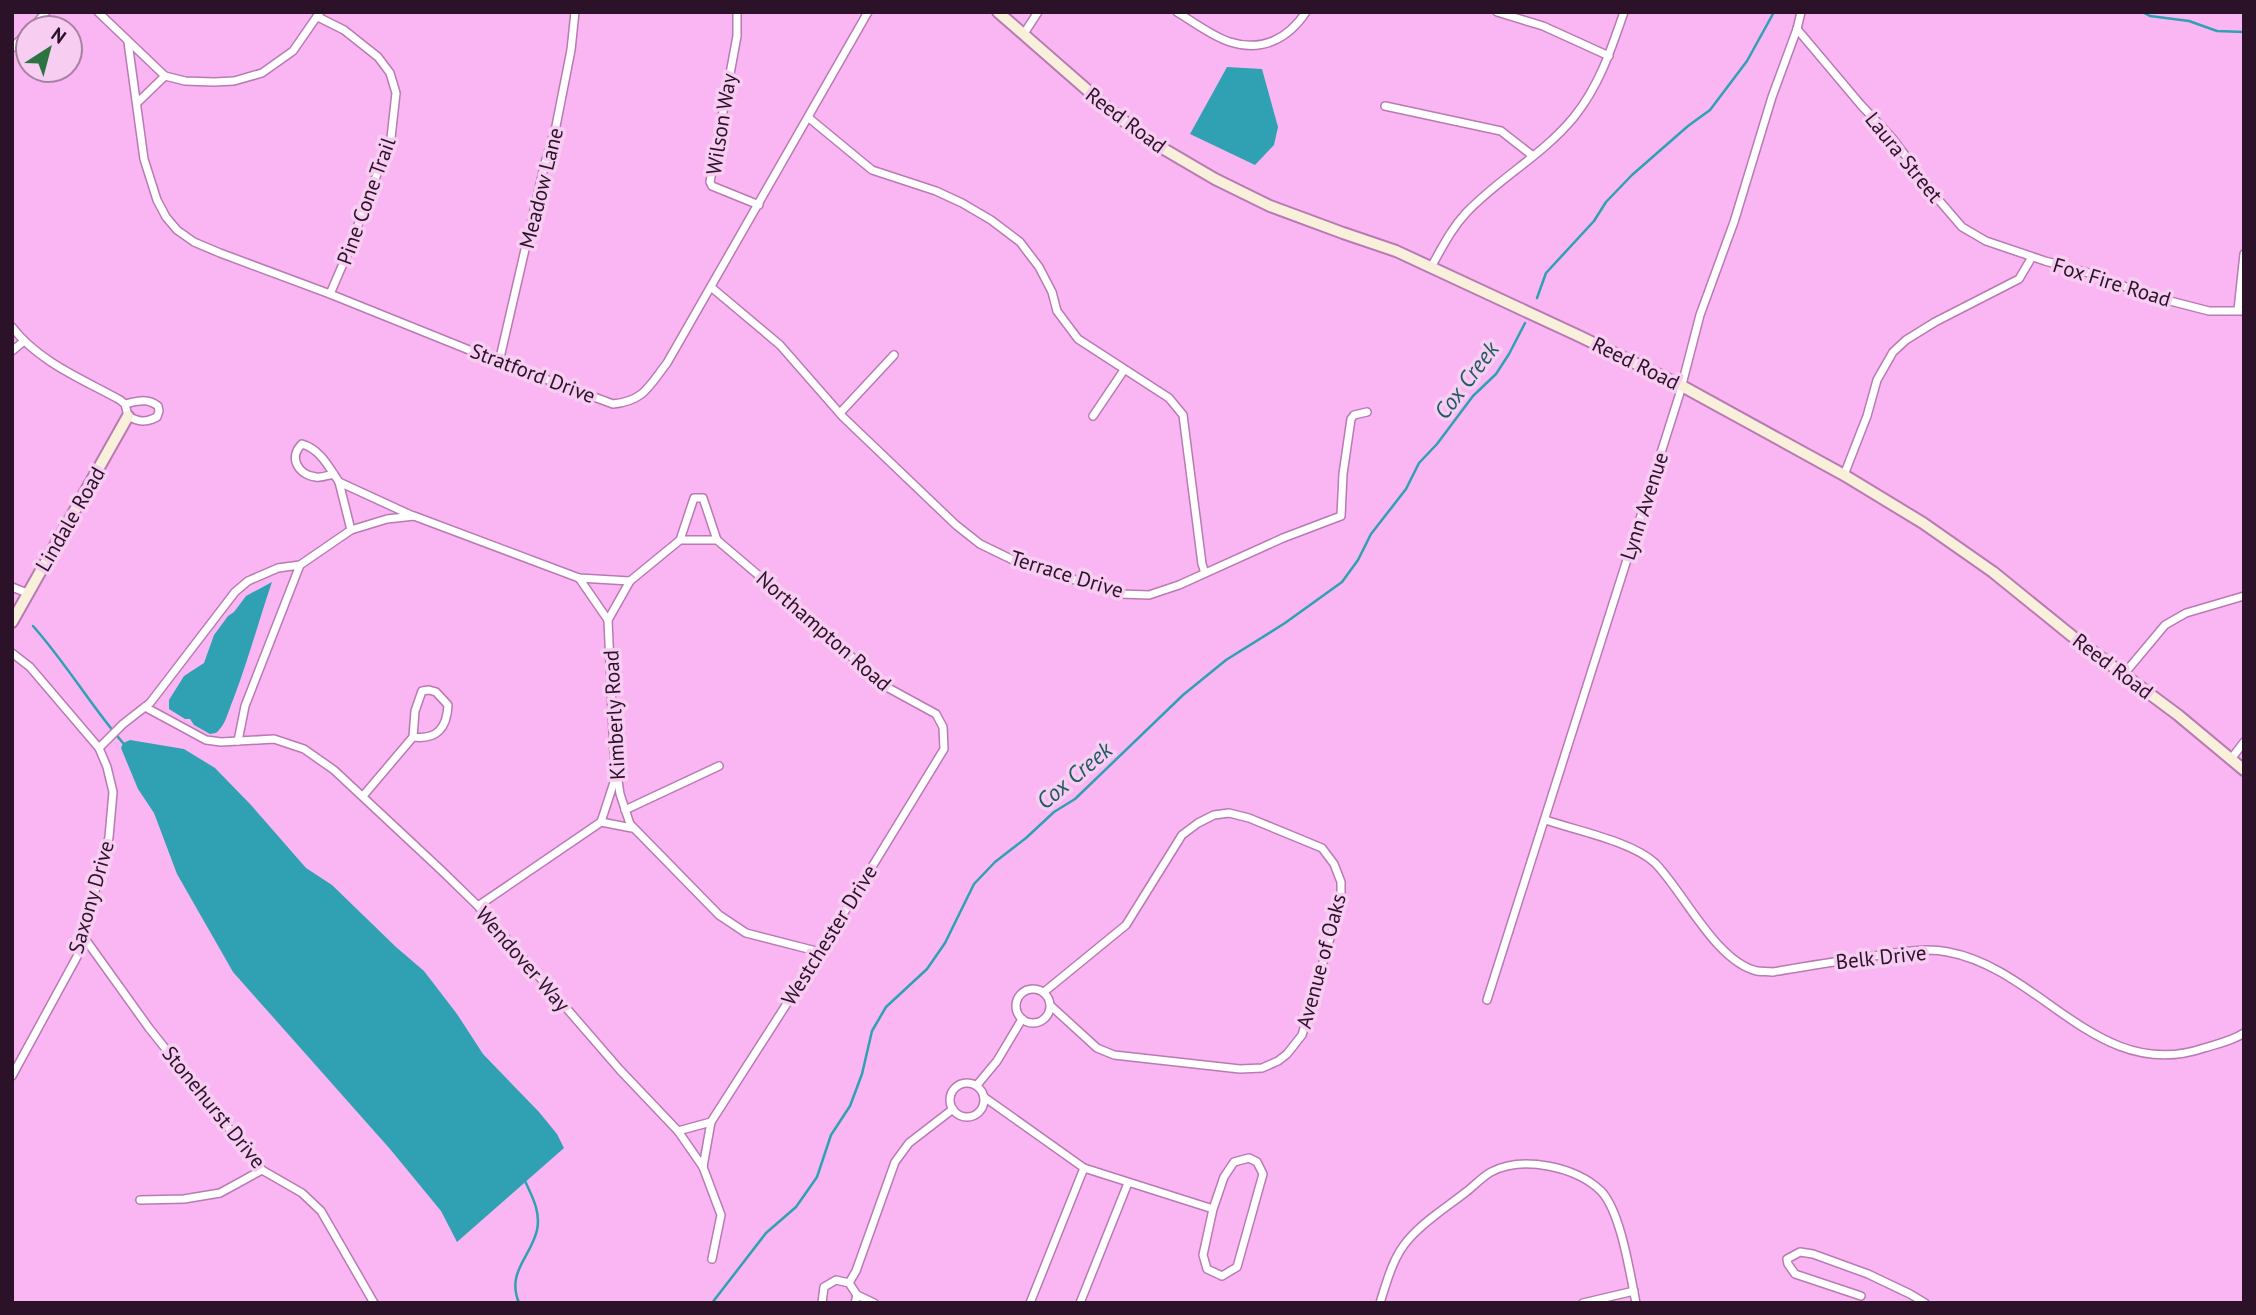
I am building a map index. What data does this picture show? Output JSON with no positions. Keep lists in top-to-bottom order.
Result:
{
  "streets": {
    "street": [
      "Reed Road",
      "Wilson Way",
      "Laura Street",
      "Meadow Lane",
      "Pine Cone Trail",
      "Fox Fire Road",
      "Stratford Drive",
      "Lynn Avenue",
      "Lindale Road",
      "Terrace Drive",
      "Northampton Road",
      "Kimberly Road",
      "Saxony Drive",
      "Westchester Drive",
      "Belk Drive",
      "Wendover Way",
      "Avenue of Oaks",
      "Stonehurst Drive"
    ]
  },
  "crossings": [
    ["Reed Road", "Fox Fire Road"],
    ["Reed Road", "Lynn Avenue"],
    ["Wilson Way", "Stratford Drive"],
    ["Laura Street", "Fox Fire Road"],
    ["Laura Street", "Lynn Avenue"],
    ["Meadow Lane", "Stratford Drive"],
    ["Pine Cone Trail", "Stratford Drive"],
    ["Stratford Drive", "Terrace Drive"],
    ["Lynn Avenue", "Belk Drive"],
    ["Northampton Road", "Westchester Drive"],
    ["Kimberly Road", "Westchester Drive"],
    ["Saxony Drive", "Stonehurst Drive"]
  ],
  "water": ["Cox Creek"],
  "north": "top right"
}
